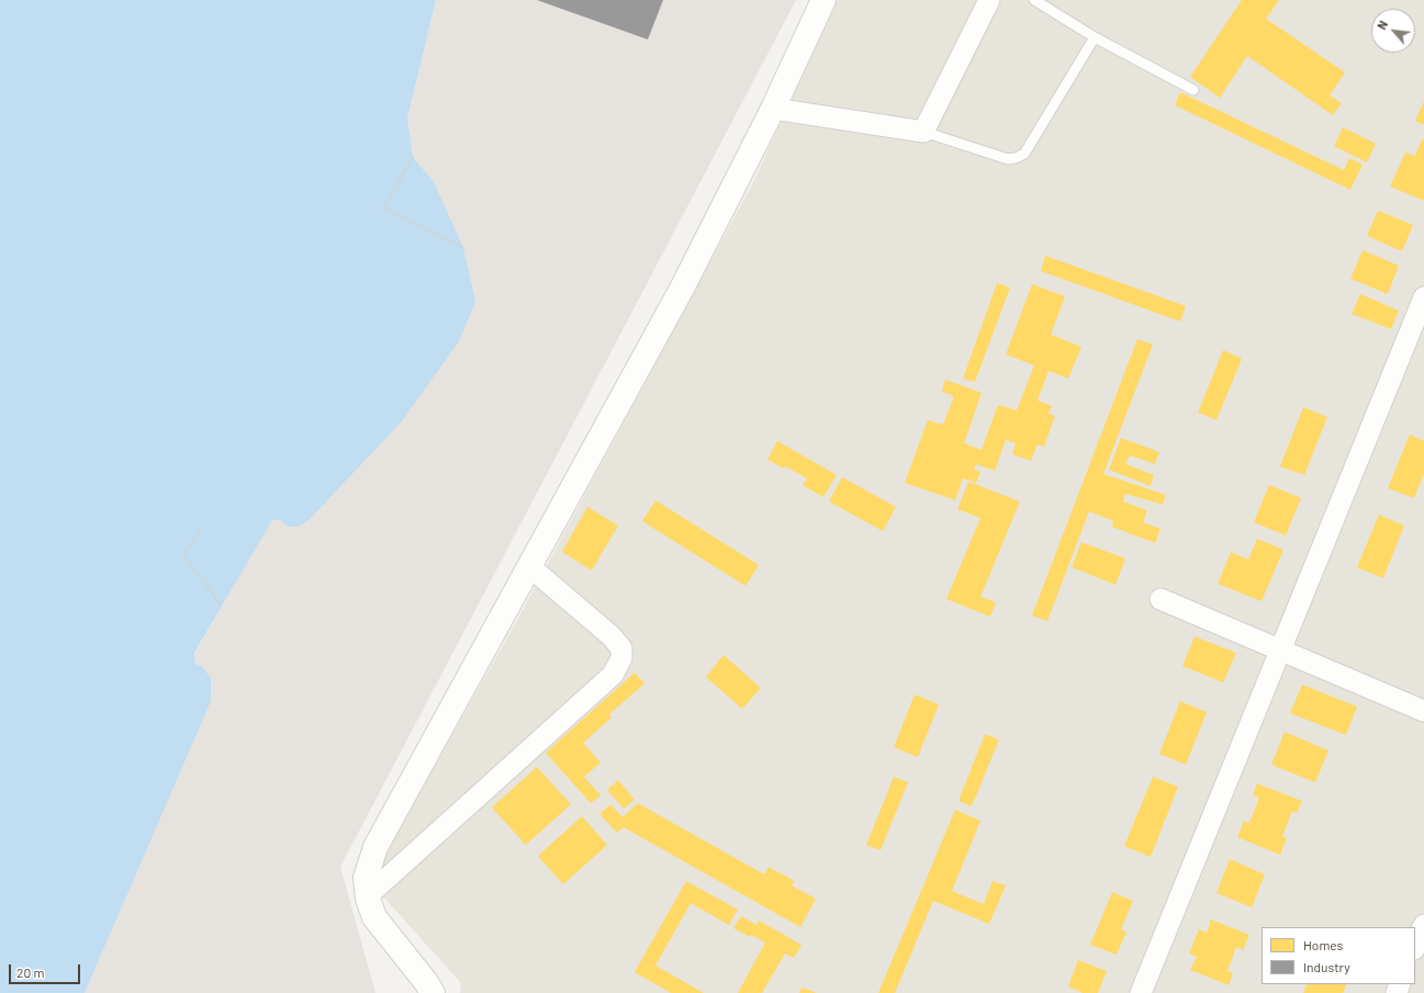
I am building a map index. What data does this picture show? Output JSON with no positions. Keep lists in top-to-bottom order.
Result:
{
  "legend": ["Homes", "Industry"],
  "scale_bar": "20 m",
  "north": "top left"
}
